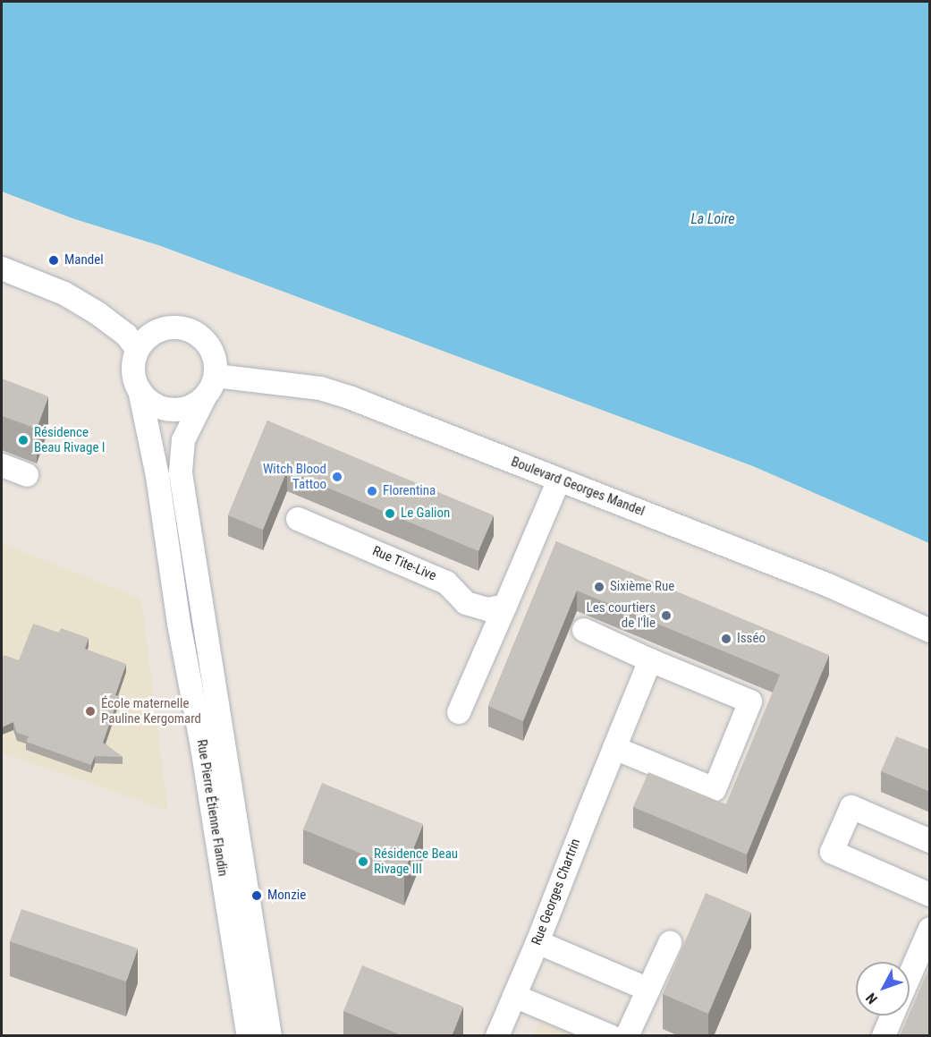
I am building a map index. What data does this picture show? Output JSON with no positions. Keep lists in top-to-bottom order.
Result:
{
  "streets": {
    "street": [
      "Boulevard Georges Mandel",
      "Rue Tite-Live",
      "Rue Pierre Étienne Flandin",
      "Rue Georges Chartrin"
    ]
  },
  "crossings": [
    ["Boulevard Georges Mandel", "Rue Pierre Étienne Flandin"]
  ],
  "water": ["La Loire"],
  "places": [
    "Mandel",
    "Résidence Beau Rivage I",
    "Witch Blood Tattoo",
    "Florentina",
    "Le Galion",
    "Sixième Rue",
    "Les courtiers de l'Île",
    "Isséo",
    "École maternelle Pauline Kergomard",
    "Résidence Beau Rivage III",
    "Monzie"
  ],
  "north": "bottom left"
}
